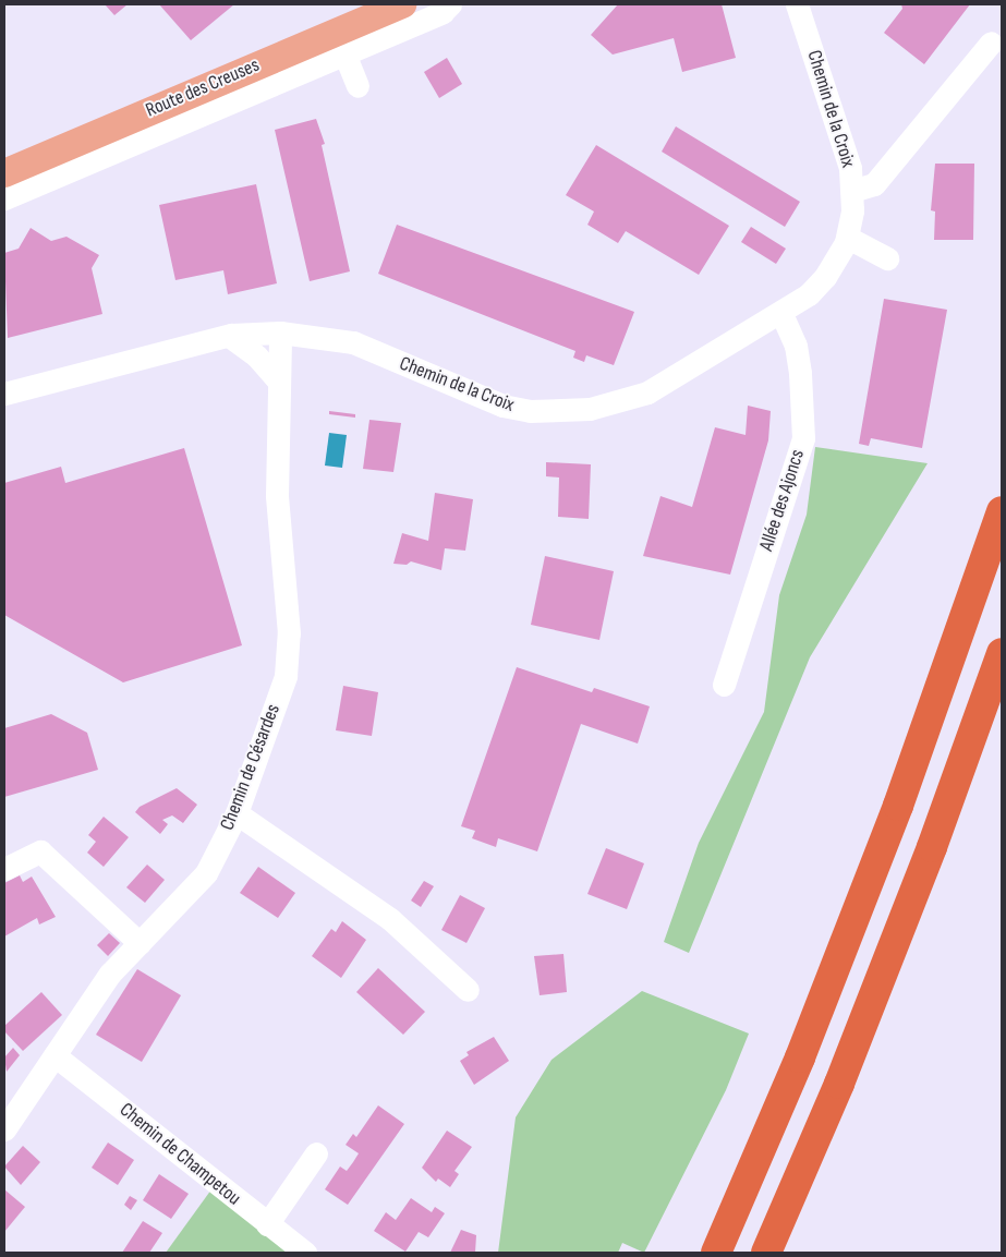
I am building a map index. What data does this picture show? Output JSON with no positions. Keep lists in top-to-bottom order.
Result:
{
  "streets": {
    "main road": ["Route des Creuses"],
    "street": [
      "Chemin de la Croix",
      "Allée des Ajoncs",
      "Chemin de Césardes",
      "Chemin de Champetou"
    ]
  },
  "crossings": [
    ["Chemin de la Croix", "Allée des Ajoncs"],
    ["Chemin de la Croix", "Chemin de Césardes"],
    ["Chemin de Césardes", "Chemin de Champetou"]
  ]
}
